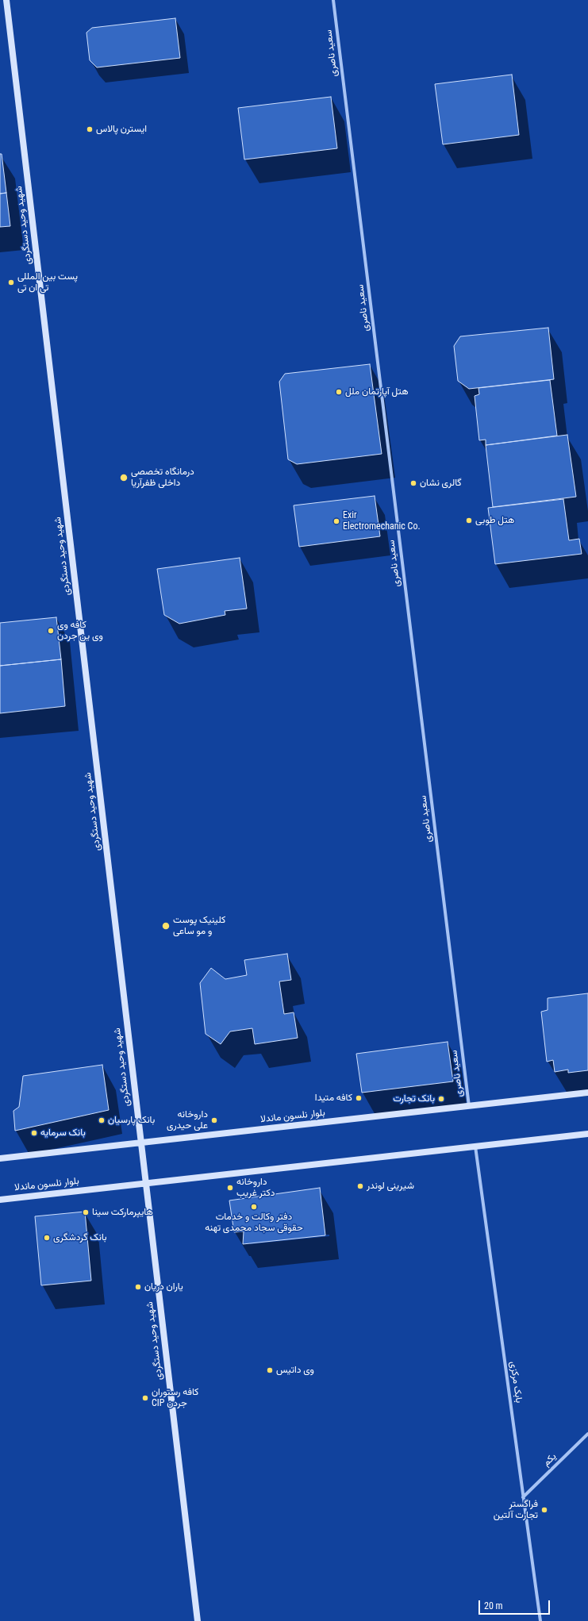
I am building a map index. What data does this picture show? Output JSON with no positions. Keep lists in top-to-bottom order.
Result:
{
  "streets": {
    "main road": ["شهید وحید دستگردی", "بلوار نلسون ماندلا"],
    "street": ["سعید ناصری", "بابک مرکزی", "یکم"]
  },
  "crossings": [
    ["سعید ناصری", "بلوار نلسون ماندلا"],
    ["شهید وحید دستگردی", "بلوار نلسون ماندلا"],
    ["بلوار نلسون ماندلا", "بابک مرکزی"],
    ["بابک مرکزی", "یکم"]
  ],
  "places": [
    "ایسترن پالاس",
    "پست بین المللی تی ان تی",
    "هتل آپارتمان ملل",
    "درمانگاه تخصصی داخلی ظفرآریا",
    "گالری نشان",
    "هتل طوبی",
    "Exir Electromechanic Co.",
    "کافه وی وی ین جردن",
    "کلینیک پوست و مو ساعی",
    "کافه متیدا",
    "بانک تجارت",
    "بانک پارسیان",
    "داروخانه علی حیدری",
    "بانک سرمایه",
    "شیرینی لوندر",
    "داروخانه دکتر غریب",
    "دفتر وکالت و خدمات حقوقی سجاد محمدی تهنه",
    "هایپرمارکت سینا",
    "بانک گردشگری",
    "یاران دریان",
    "وی داتیس",
    "كافه رستوران CIP جردن",
    "فراگستر تجارت آلتین"
  ],
  "scale_bar": "20 m"
}
